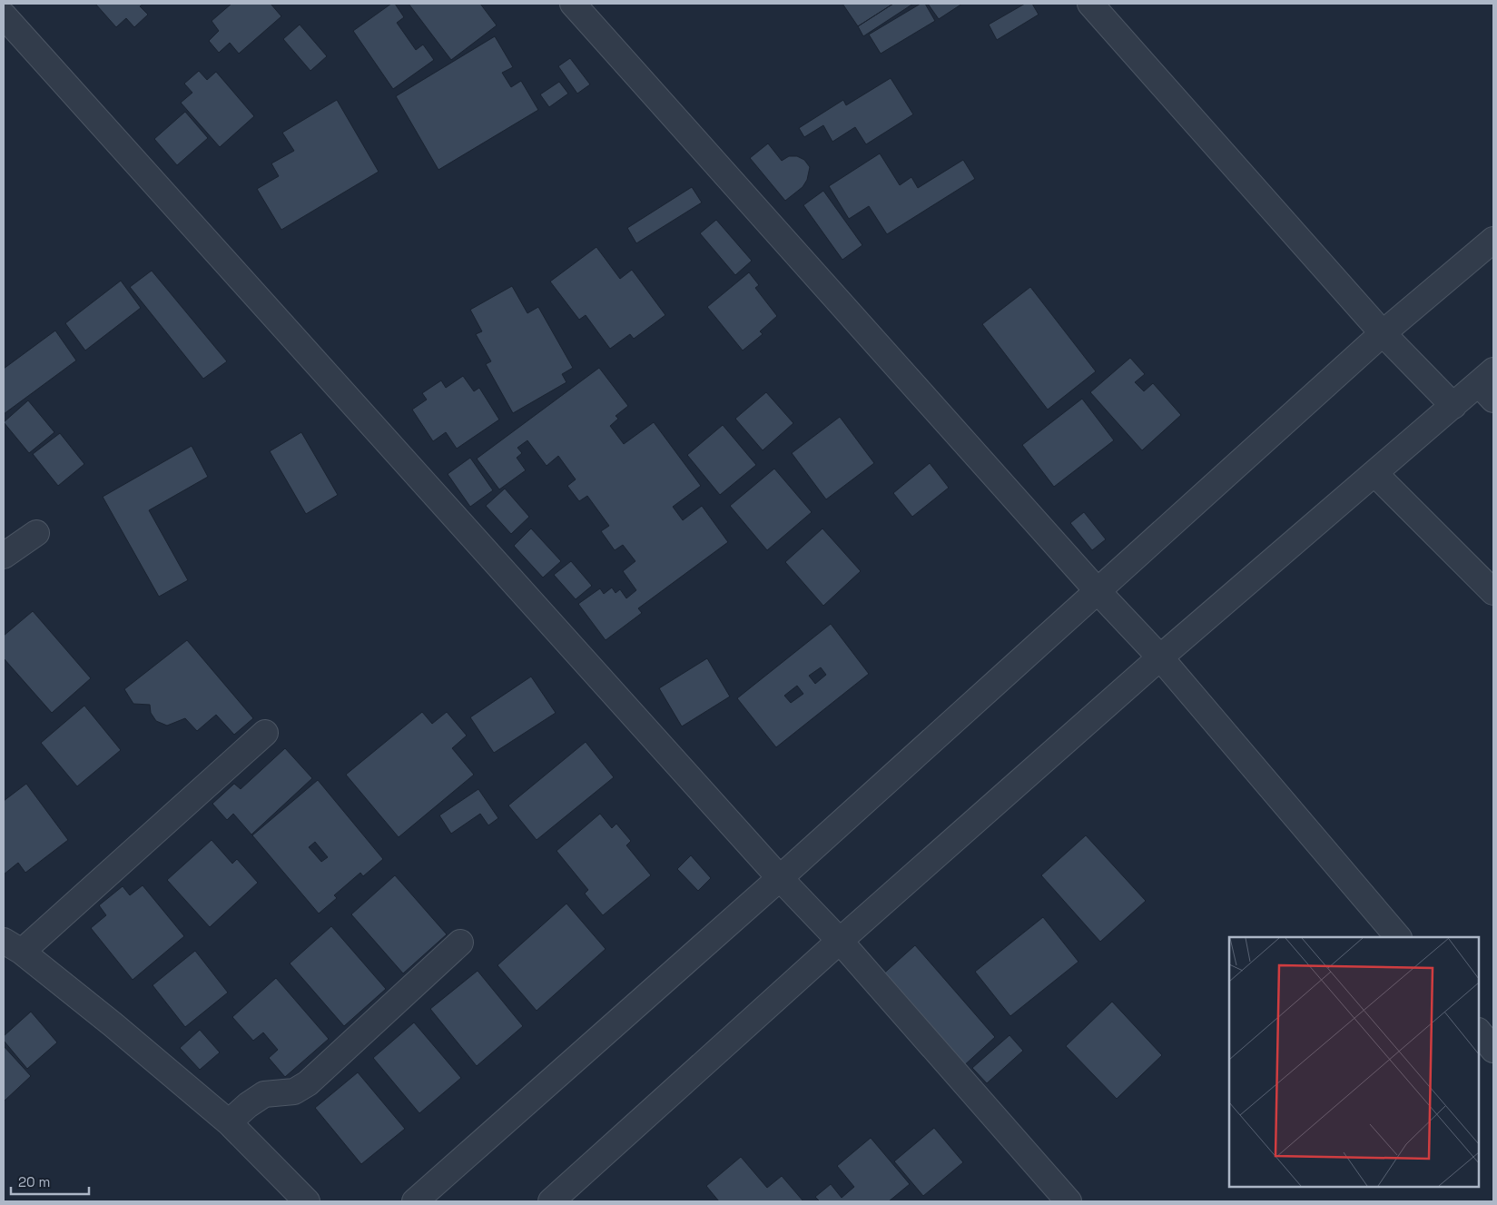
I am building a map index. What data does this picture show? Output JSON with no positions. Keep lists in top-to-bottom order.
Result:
{
  "scale_bar": "20 m"
}
